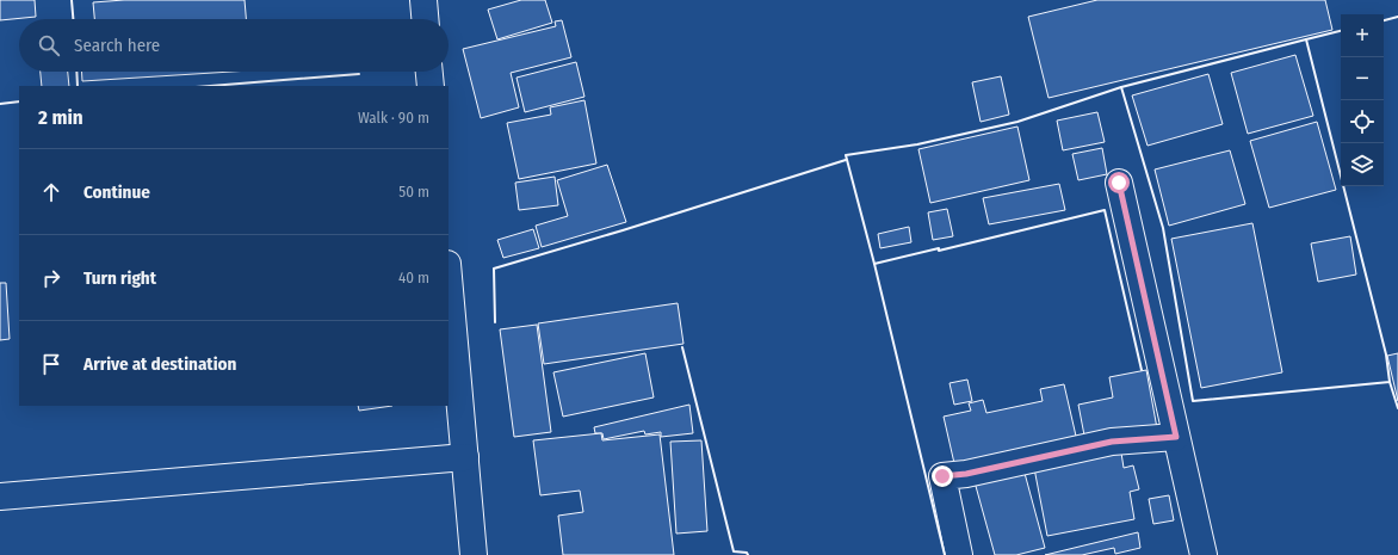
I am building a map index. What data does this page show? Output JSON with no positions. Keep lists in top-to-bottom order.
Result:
{
  "page": {
    "map_buttons": ["+", "−"],
    "search": "Search here",
    "heading": ["2 min", "Walk · 90 m"],
    "list": [
      ["Continue", "50 m"],
      ["Turn right", "40 m"],
      "Arrive at destination"
    ]
  }
}
